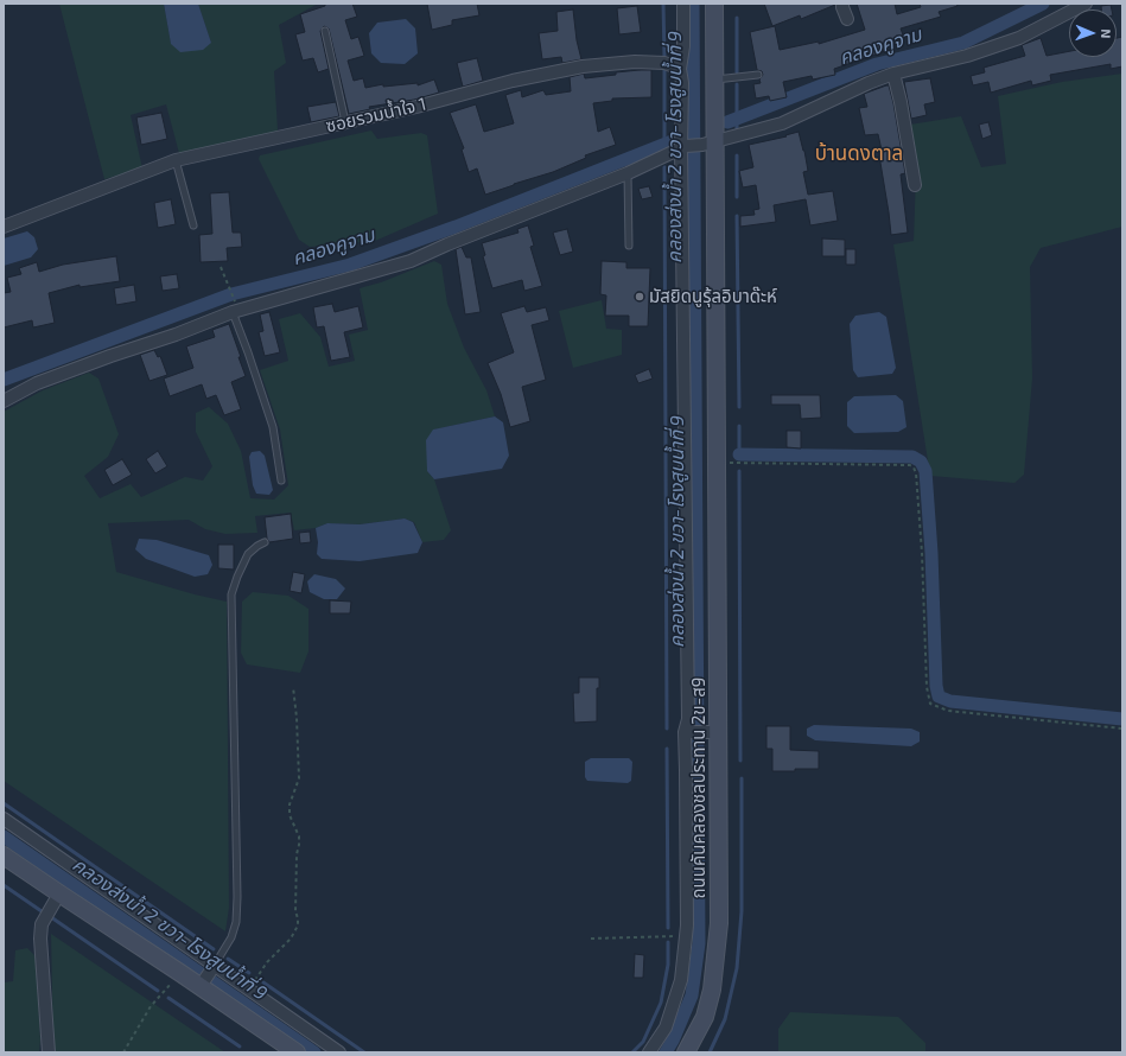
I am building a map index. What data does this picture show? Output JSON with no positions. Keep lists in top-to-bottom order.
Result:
{
  "streets": {
    "street": ["ซอยรวมน้ำใจ 1", "ถนนคันคลองชลประทาน 2ข-ส9"]
  },
  "districts": ["บ้านดงตาล"],
  "water": ["คลองคูจาม", "คลองส่งน้ำ 2 ขวา-โรงสูบน้ำที่ 9"],
  "places": ["มัสยิดนูรุ้ลอิบาด๊ะห์"],
  "north": "right"
}
